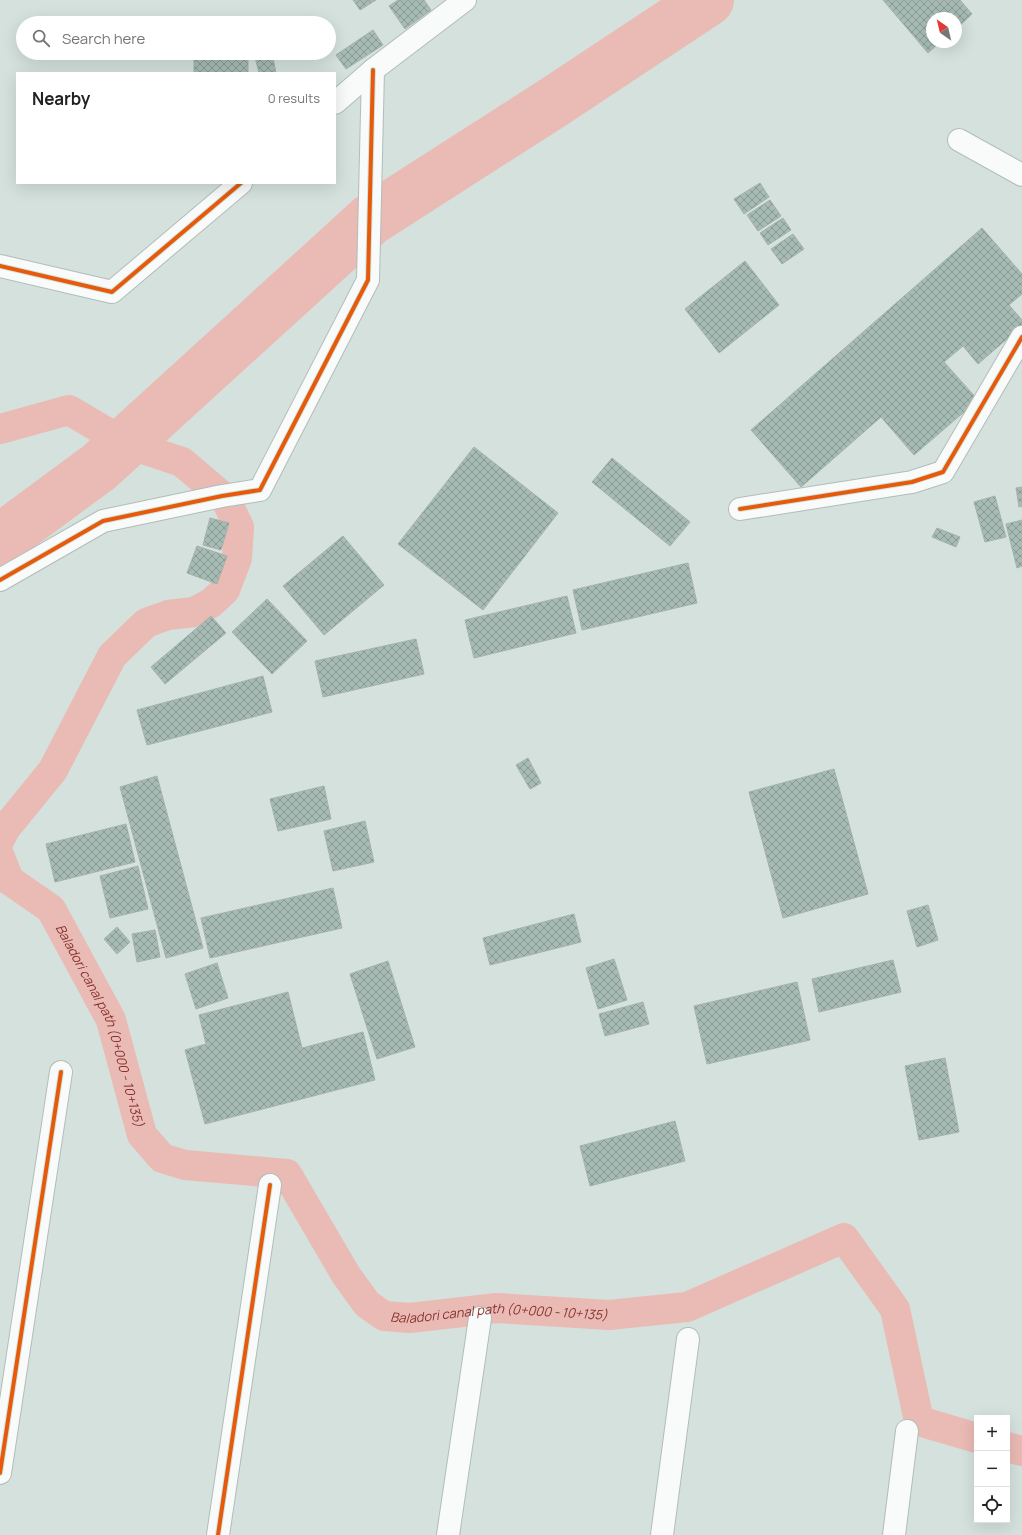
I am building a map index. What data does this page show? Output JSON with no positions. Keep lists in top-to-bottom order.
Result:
{
  "water": ["Baladori canal path (0+000 - 10+135)"],
  "north": "top left",
  "page": {
    "search": "Search here",
    "heading": ["Nearby", "0 results"],
    "map_buttons": ["+", "−"]
  }
}
